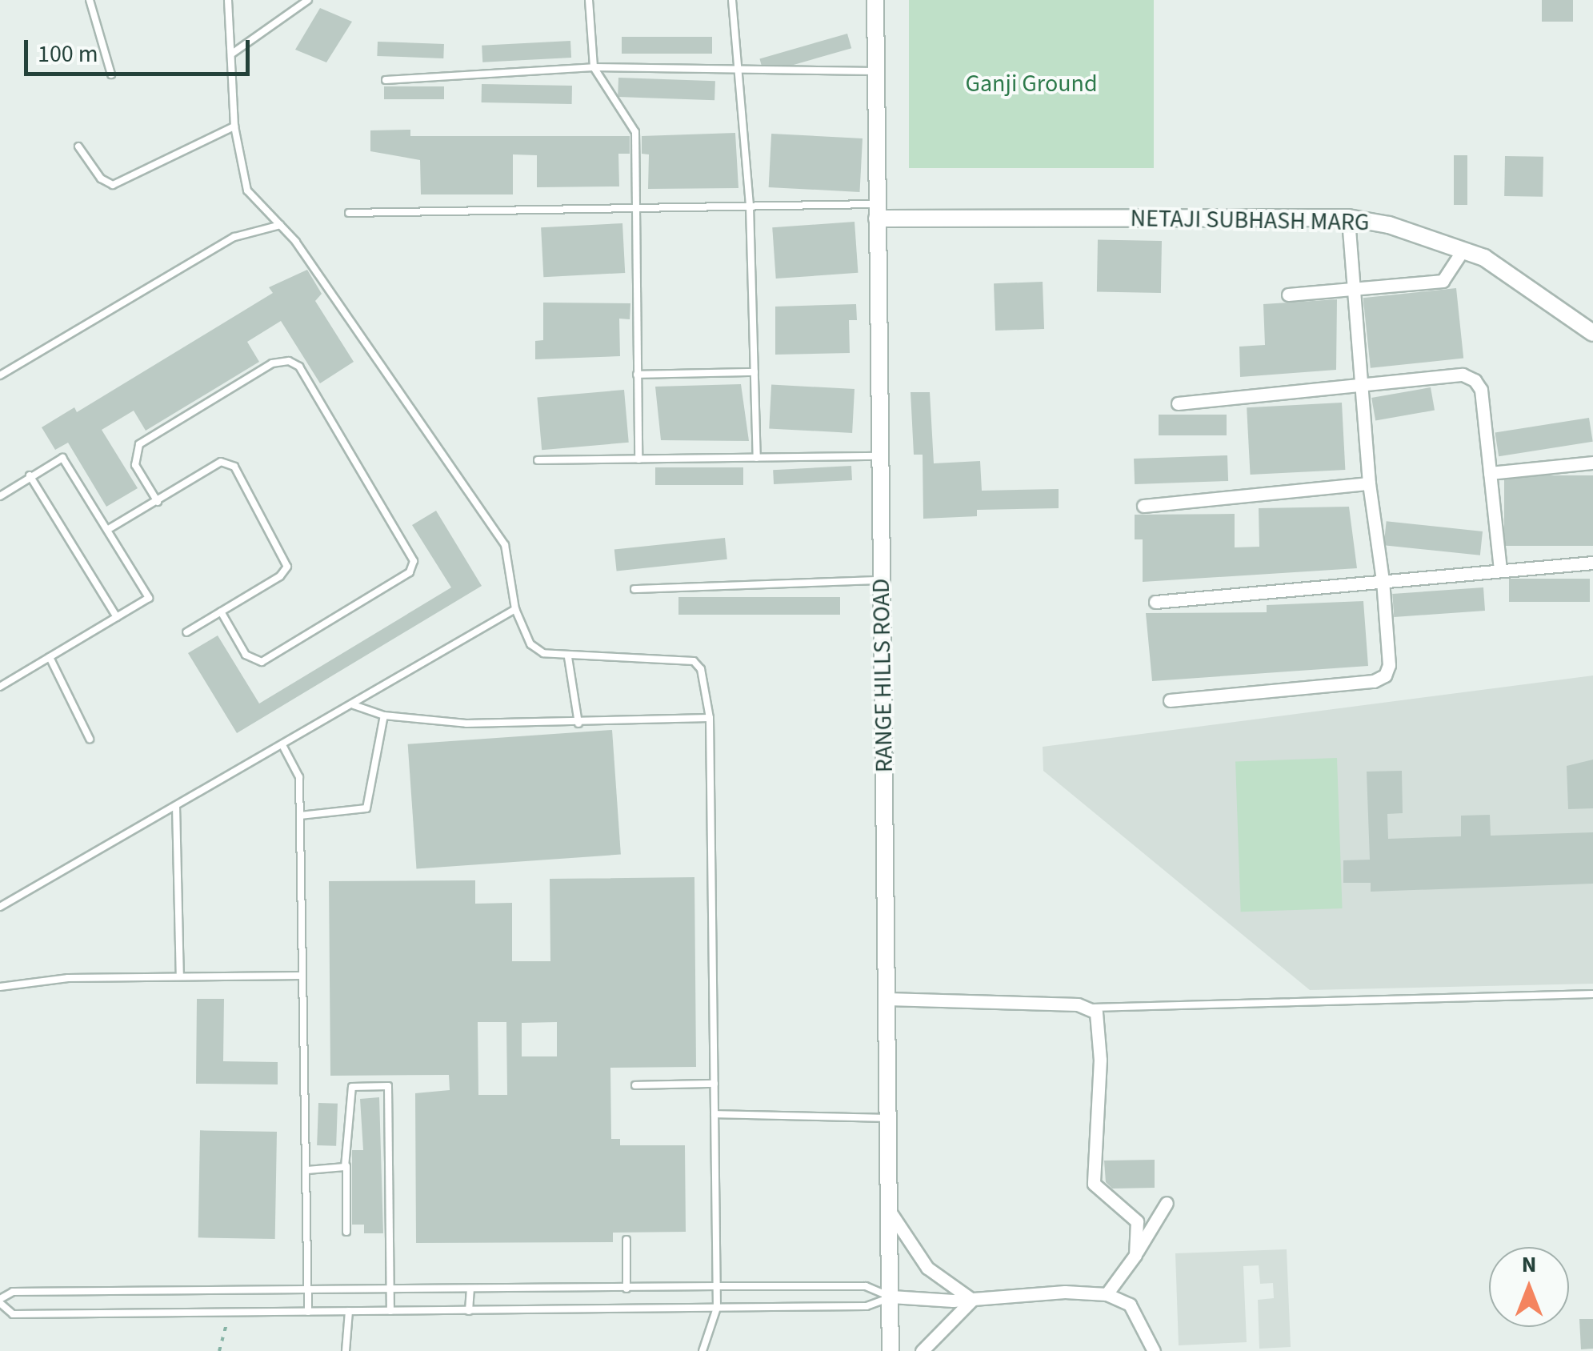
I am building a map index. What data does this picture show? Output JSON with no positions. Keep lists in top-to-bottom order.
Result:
{
  "streets": {
    "street": ["NETAJI SUBHASH MARG", "RANGE HILLS ROAD"]
  },
  "crossings": [
    ["NETAJI SUBHASH MARG", "RANGE HILLS ROAD"]
  ],
  "parks": ["Ganji Ground"],
  "scale_bar": "100 m",
  "north": "top"
}
